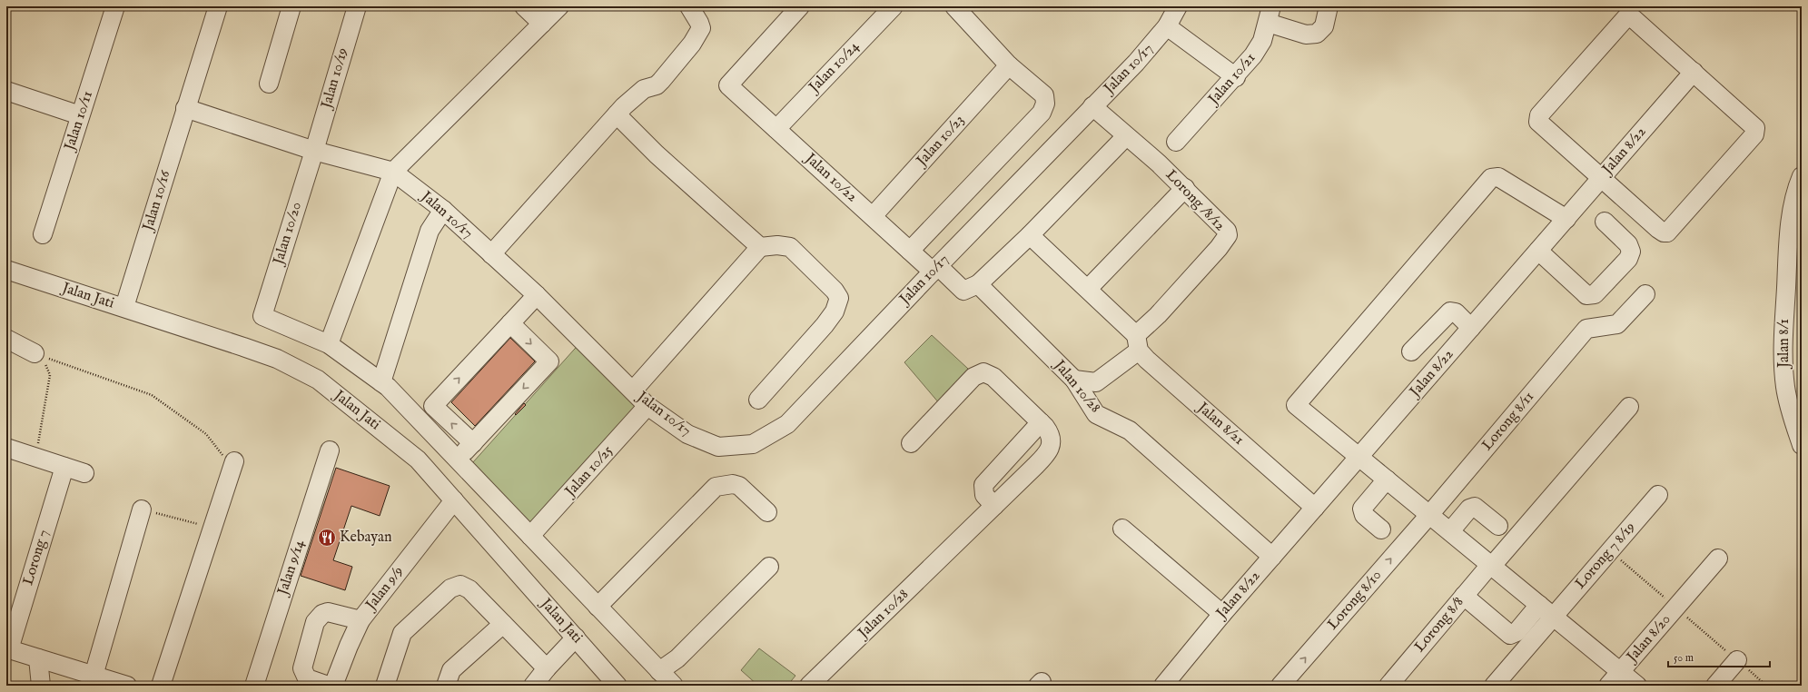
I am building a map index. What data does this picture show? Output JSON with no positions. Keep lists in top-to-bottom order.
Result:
{
  "streets": {
    "street": [
      "Jalan 10/24",
      "Jalan 10/17",
      "Jalan 10/19",
      "Jalan 10/21",
      "Jalan 10/11",
      "Jalan 10/23",
      "Jalan 8/22",
      "Jalan 10/22",
      "Jalan 10/16",
      "Lorong /8/12",
      "Jalan 10/20",
      "Jalan Jati",
      "Jalan 8/1",
      "Jalan 10/28",
      "Lorong 8/11",
      "Jalan 8/21",
      "Jalan 10/25",
      "Lorong 7 8/19",
      "Lorong 7",
      "Jalan 9/14",
      "Jalan 9/9",
      "Lorong 8/10",
      "Lorong 8/8",
      "Jalan 8/20"
    ]
  },
  "crossings": [
    ["Jalan 10/24", "Jalan 10/22"],
    ["Jalan 10/17", "Jalan 10/19"],
    ["Jalan 10/17", "Jalan 10/22"],
    ["Jalan 10/17", "Jalan 10/16"],
    ["Jalan 10/17", "Lorong /8/12"],
    ["Jalan 10/17", "Jalan 10/20"],
    ["Jalan 10/17", "Jalan 10/25"],
    ["Jalan 10/19", "Jalan 10/20"],
    ["Jalan 10/23", "Jalan 10/22"],
    ["Jalan 8/22", "Jalan 10/28"],
    ["Jalan 8/22", "Jalan 8/21"],
    ["Jalan 10/16", "Jalan Jati"],
    ["Lorong /8/12", "Jalan 8/21"],
    ["Jalan Jati", "Jalan 9/9"],
    ["Lorong 8/11", "Lorong 8/10"]
  ],
  "one_way": ["Lorong 8/10"],
  "places": {
    "restaurant": ["Kebayan"]
  },
  "scale_bar": "50 m"
}
